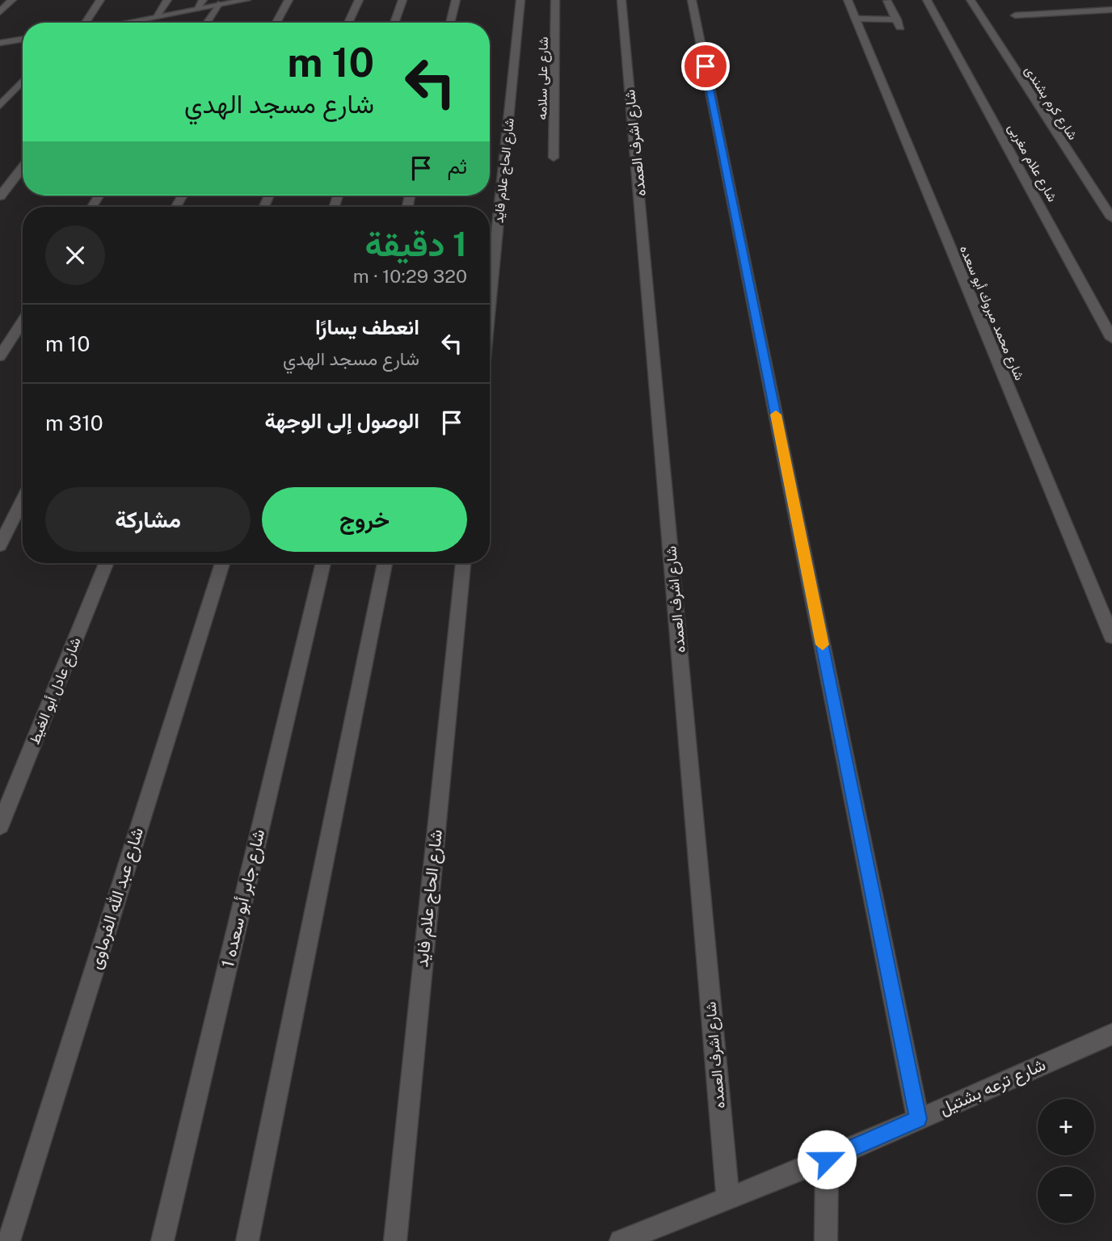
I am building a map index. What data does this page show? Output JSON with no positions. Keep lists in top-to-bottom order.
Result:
{
  "streets": {
    "street": [
      "شارع على سلامه",
      "شارع كرم بشندى",
      "شارع اشرف العمده",
      "شارع علام مغربى",
      "شارع الحاج علام فايد",
      "شارع محمد مبروك أبو سعده",
      "شارع عادل أبو الغيط",
      "شارع عبد الله الفرماوى",
      "شارع جابر أبو سعده 1",
      "شارع ترعه بشتيل"
    ]
  },
  "crossings": [
    ["شارع اشرف العمده", "شارع ترعه بشتيل"]
  ],
  "page": {
    "turn": ["10 m", "شارع مسجد الهدي"],
    "then": "ثم",
    "heading": ["1 دقيقة", "320 m · 10:29"],
    "list": [
      {
        "name": "انعطف يسارًا",
        "note": "شارع مسجد الهدي",
        "value": "10 m"
      },
      {
        "name": "الوصول إلى الوجهة",
        "value": "310 m"
      }
    ],
    "buttons": ["خروج", "مشاركة"],
    "map_buttons": ["+", "−"]
  }
}
